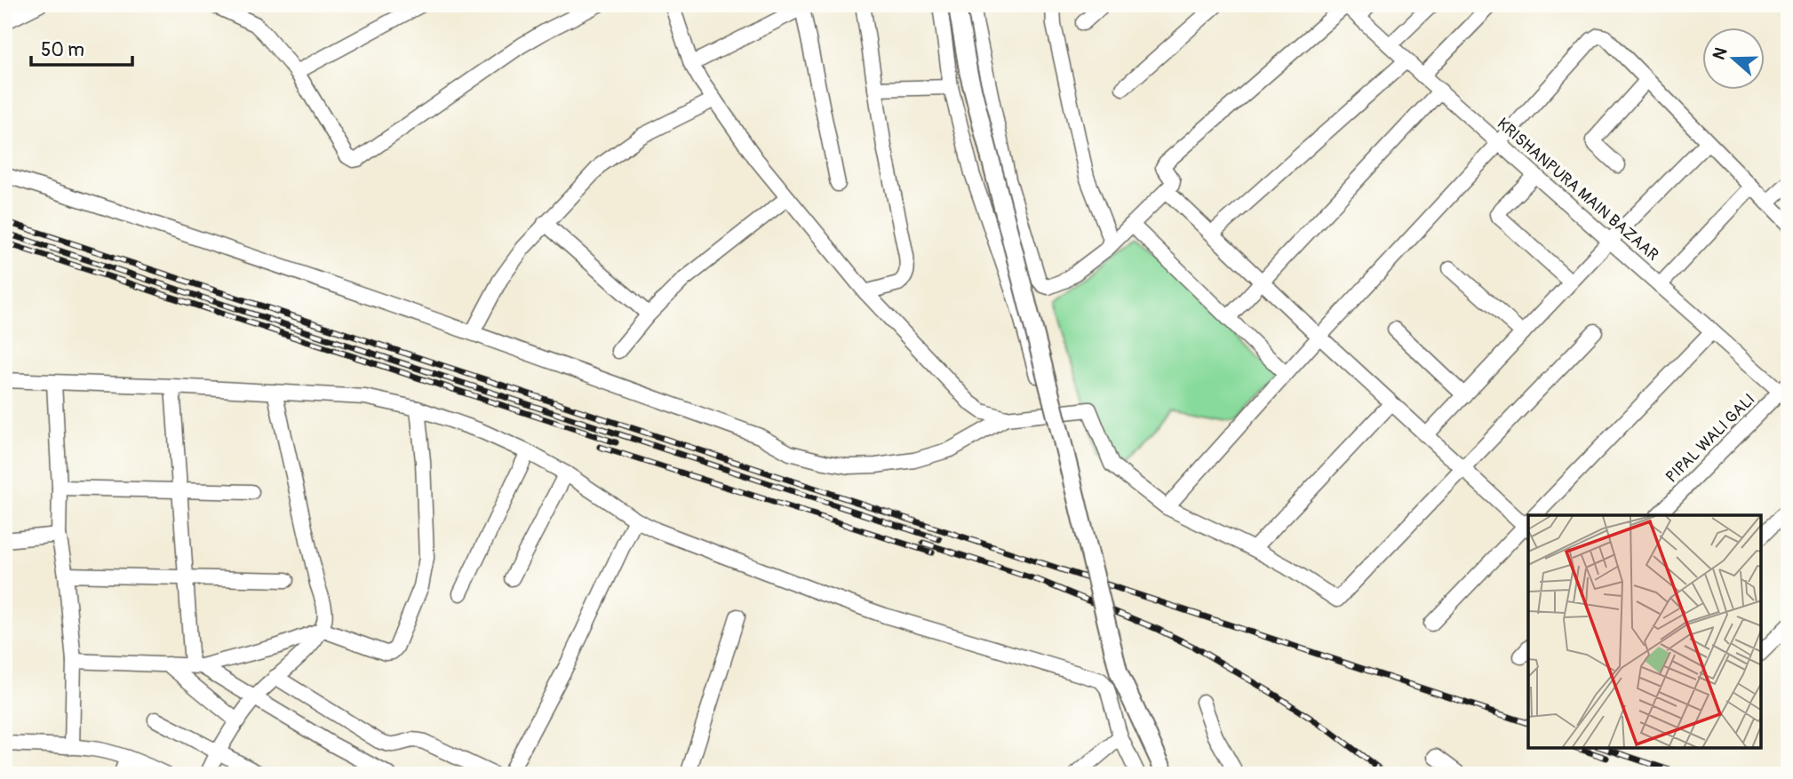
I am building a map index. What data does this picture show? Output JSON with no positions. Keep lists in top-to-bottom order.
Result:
{
  "streets": {
    "street": ["KRISHANPURA MAIN BAZAAR", "PIPAL WALI GALI"]
  },
  "crossings": [
    ["KRISHANPURA MAIN BAZAAR", "PIPAL WALI GALI"]
  ],
  "scale_bar": "50 m",
  "north": "left"
}
